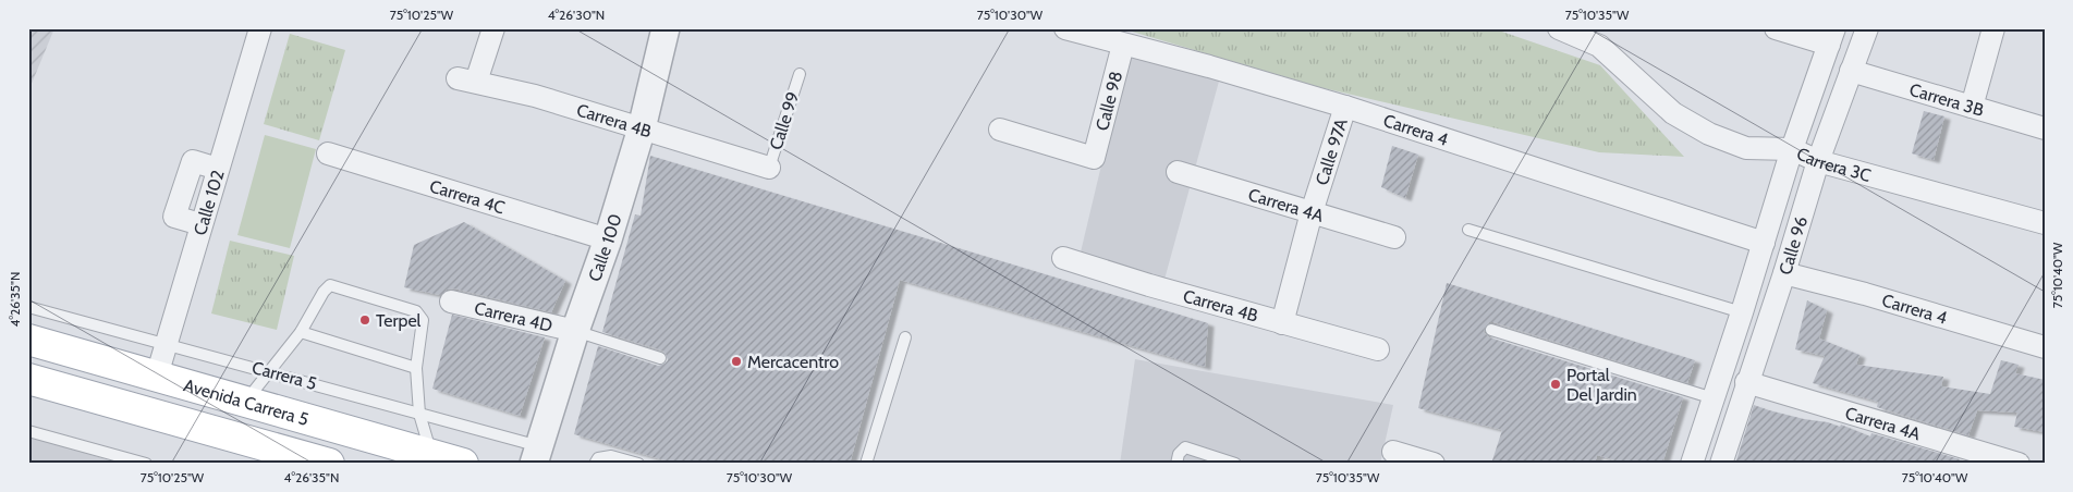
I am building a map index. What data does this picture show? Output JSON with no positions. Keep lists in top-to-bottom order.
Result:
{
  "streets": {
    "main road": ["Avenida Carrera 5"],
    "street": [
      "Carrera 3B",
      "Calle 98",
      "Carrera 4B",
      "Carrera 4",
      "Calle 97A",
      "Carrera 3C",
      "Carrera 4C",
      "Calle 102",
      "Carrera 4A",
      "Calle 96",
      "Calle 100",
      "Carrera 4D"
    ],
    "lane": ["Calle 99", "Carrera 5"]
  },
  "crossings": [
    ["Carrera 3B", "Calle 96"],
    ["Calle 98", "Carrera 4"],
    ["Carrera 4B", "Calle 99"],
    ["Carrera 4B", "Calle 97A"],
    ["Carrera 4B", "Calle 100"],
    ["Carrera 4", "Calle 97A"],
    ["Carrera 4", "Calle 96"],
    ["Calle 97A", "Carrera 4A"],
    ["Carrera 3C", "Calle 96"],
    ["Carrera 4C", "Calle 100"],
    ["Calle 102", "Carrera 5"],
    ["Calle 102", "Avenida Carrera 5"],
    ["Carrera 4A", "Calle 96"],
    ["Calle 100", "Carrera 4D"],
    ["Calle 100", "Carrera 5"]
  ],
  "places": ["Terpel", "Mercacentro", "Portal Del Jardin"],
  "coordinates": [
    "75°10'25\"W",
    "4°26'30\"N",
    "75°10'30\"W",
    "75°10'35\"W",
    "75°10'40\"W",
    "4°26'35\"N"
  ]
}
